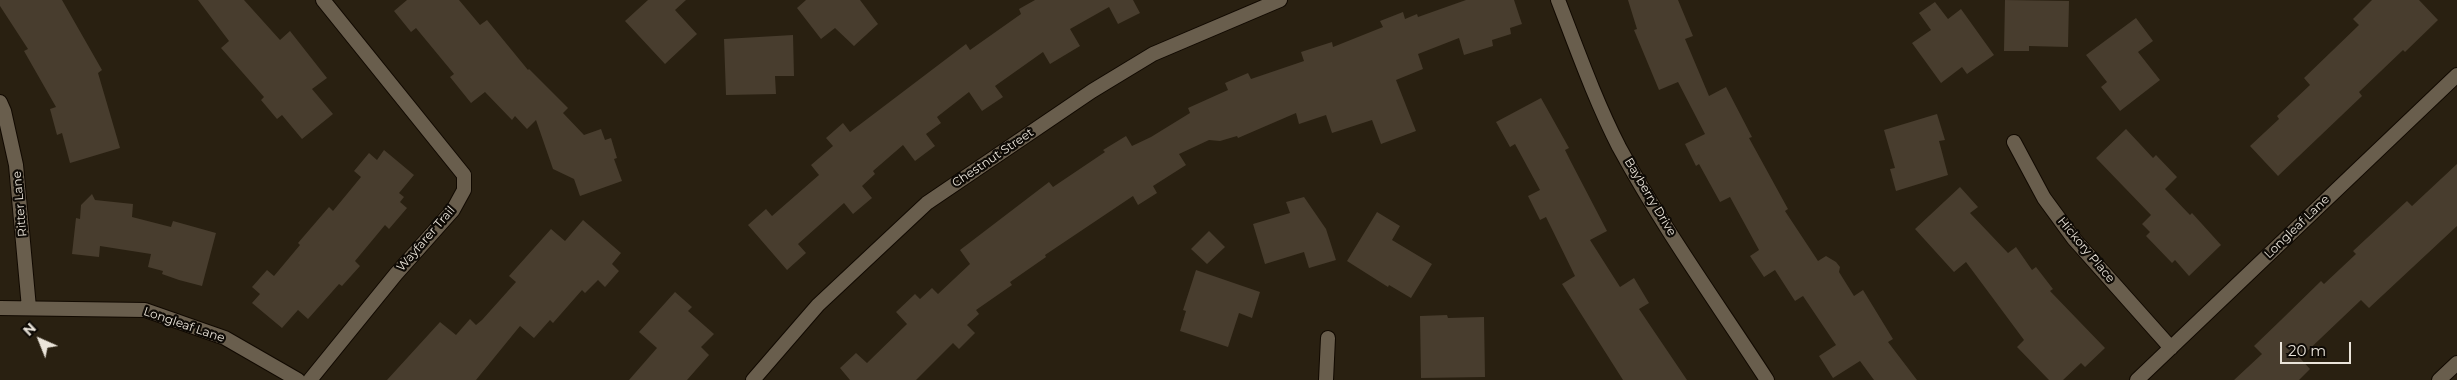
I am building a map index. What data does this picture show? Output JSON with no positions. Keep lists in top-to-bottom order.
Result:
{
  "streets": {
    "street": [
      "Chestnut Street",
      "Bayberry Drive",
      "Ritter Lane",
      "Longleaf Lane",
      "Wayfarer Trail",
      "Hickory Place"
    ]
  },
  "crossings": [
    ["Ritter Lane", "Longleaf Lane"],
    ["Longleaf Lane", "Hickory Place"]
  ],
  "scale_bar": "20 m",
  "north": "top left"
}
